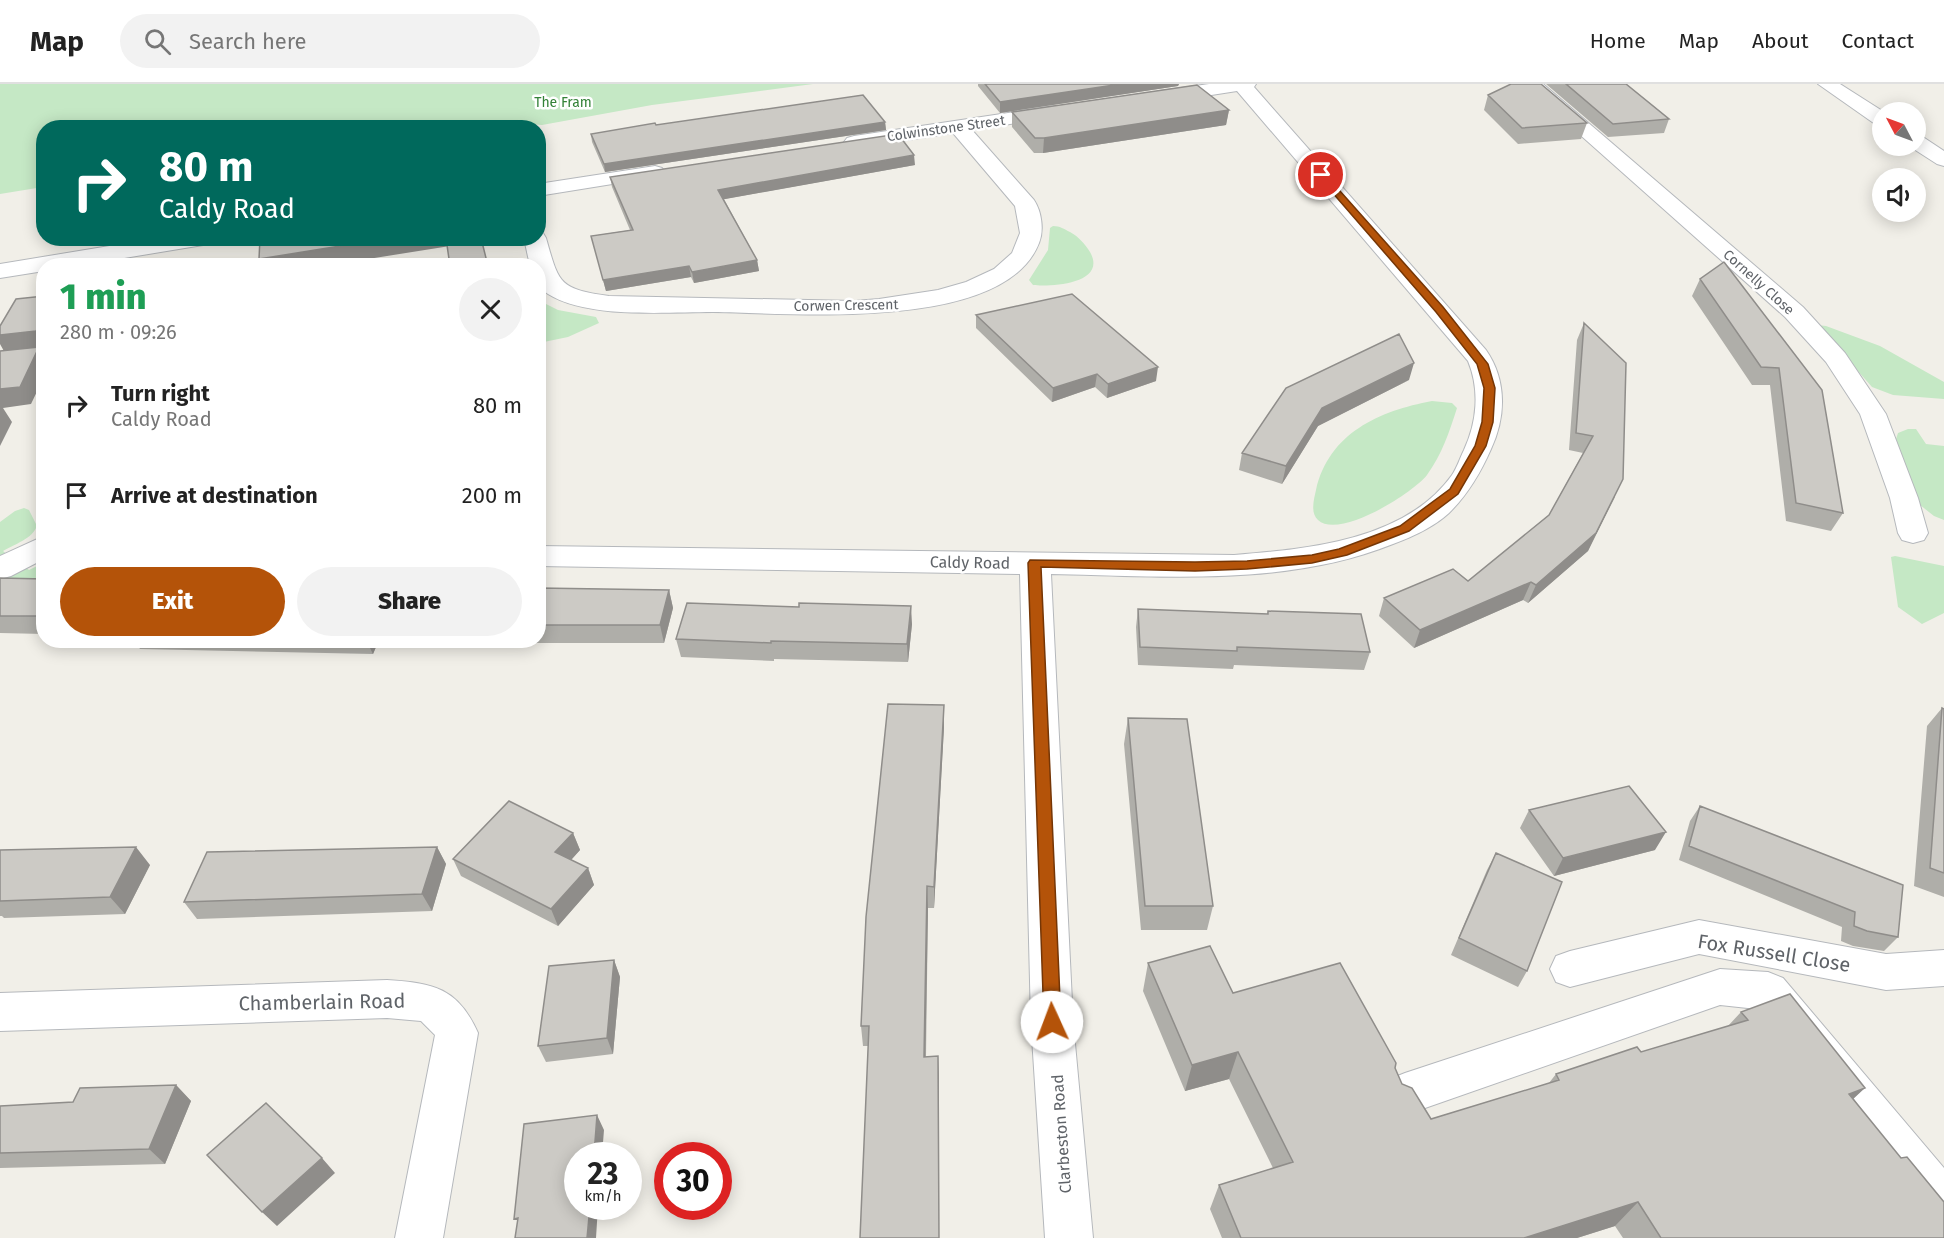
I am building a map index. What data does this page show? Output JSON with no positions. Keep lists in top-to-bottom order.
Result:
{
  "streets": {
    "street": [
      "Colwinstone Street",
      "Cornelly Close",
      "Corwen Crescent",
      "Caldy Road",
      "Fox Russell Close",
      "Chamberlain Road",
      "Clarbeston Road"
    ]
  },
  "crossings": [
    ["Colwinstone Street", "Corwen Crescent"],
    ["Caldy Road", "Clarbeston Road"]
  ],
  "parks": ["The Fram"],
  "north": "top left",
  "page": {
    "header": "Map",
    "search": "Search here",
    "nav": [
      "Home",
      "Map",
      "About",
      "Contact"
    ],
    "turn": ["80 m", "Caldy Road"],
    "heading": ["1 min", "280 m · 09:26"],
    "list": [
      {
        "name": "Turn right",
        "note": "Caldy Road",
        "value": "80 m"
      },
      {
        "name": "Arrive at destination",
        "value": "200 m"
      }
    ],
    "buttons": ["Exit", "Share"],
    "speed": "23 km/h",
    "limit": "30"
  }
}
